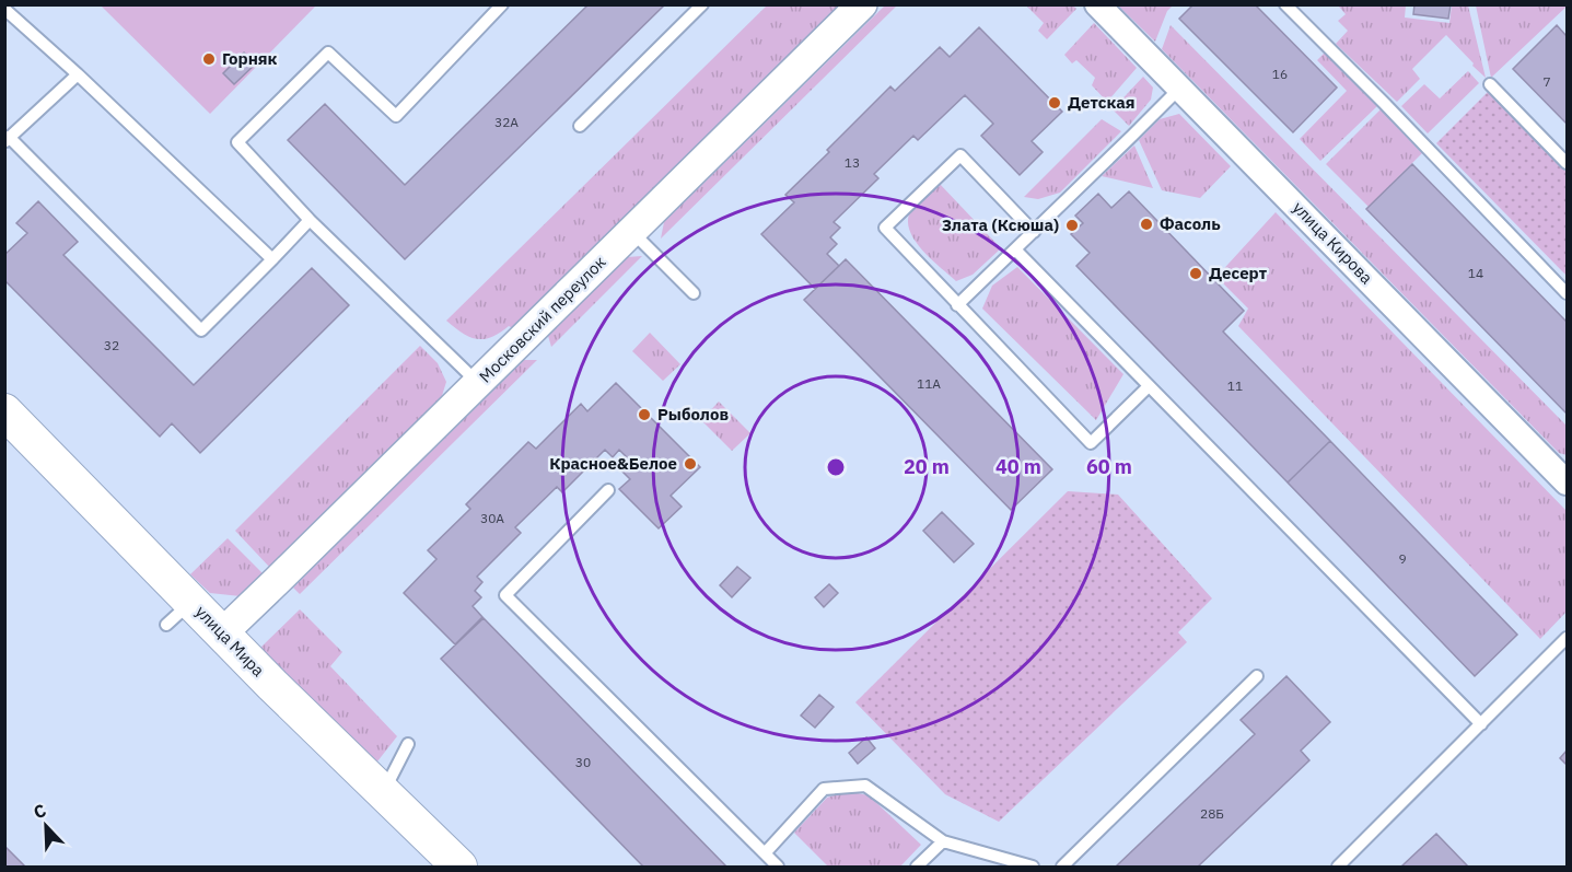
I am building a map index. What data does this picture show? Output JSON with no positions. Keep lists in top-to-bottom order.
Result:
{
  "streets": {
    "main road": ["улица Мира"],
    "street": ["улица Кирова", "Московский переулок"]
  },
  "crossings": [
    ["Московский переулок", "улица Мира"]
  ],
  "places": [
    "Горняк",
    "Детская",
    "Фасоль",
    "Злата (Ксюша)",
    "Десерт",
    "Рыболов",
    "Красное&Белое"
  ],
  "house_numbers": [
    "16",
    "7",
    "32А",
    "13",
    "14",
    "32",
    "11А",
    "11",
    "30А",
    "9",
    "30",
    "28Б"
  ],
  "north": "top left",
  "rings": ["20 m", "40 m", "60 m"]
}
